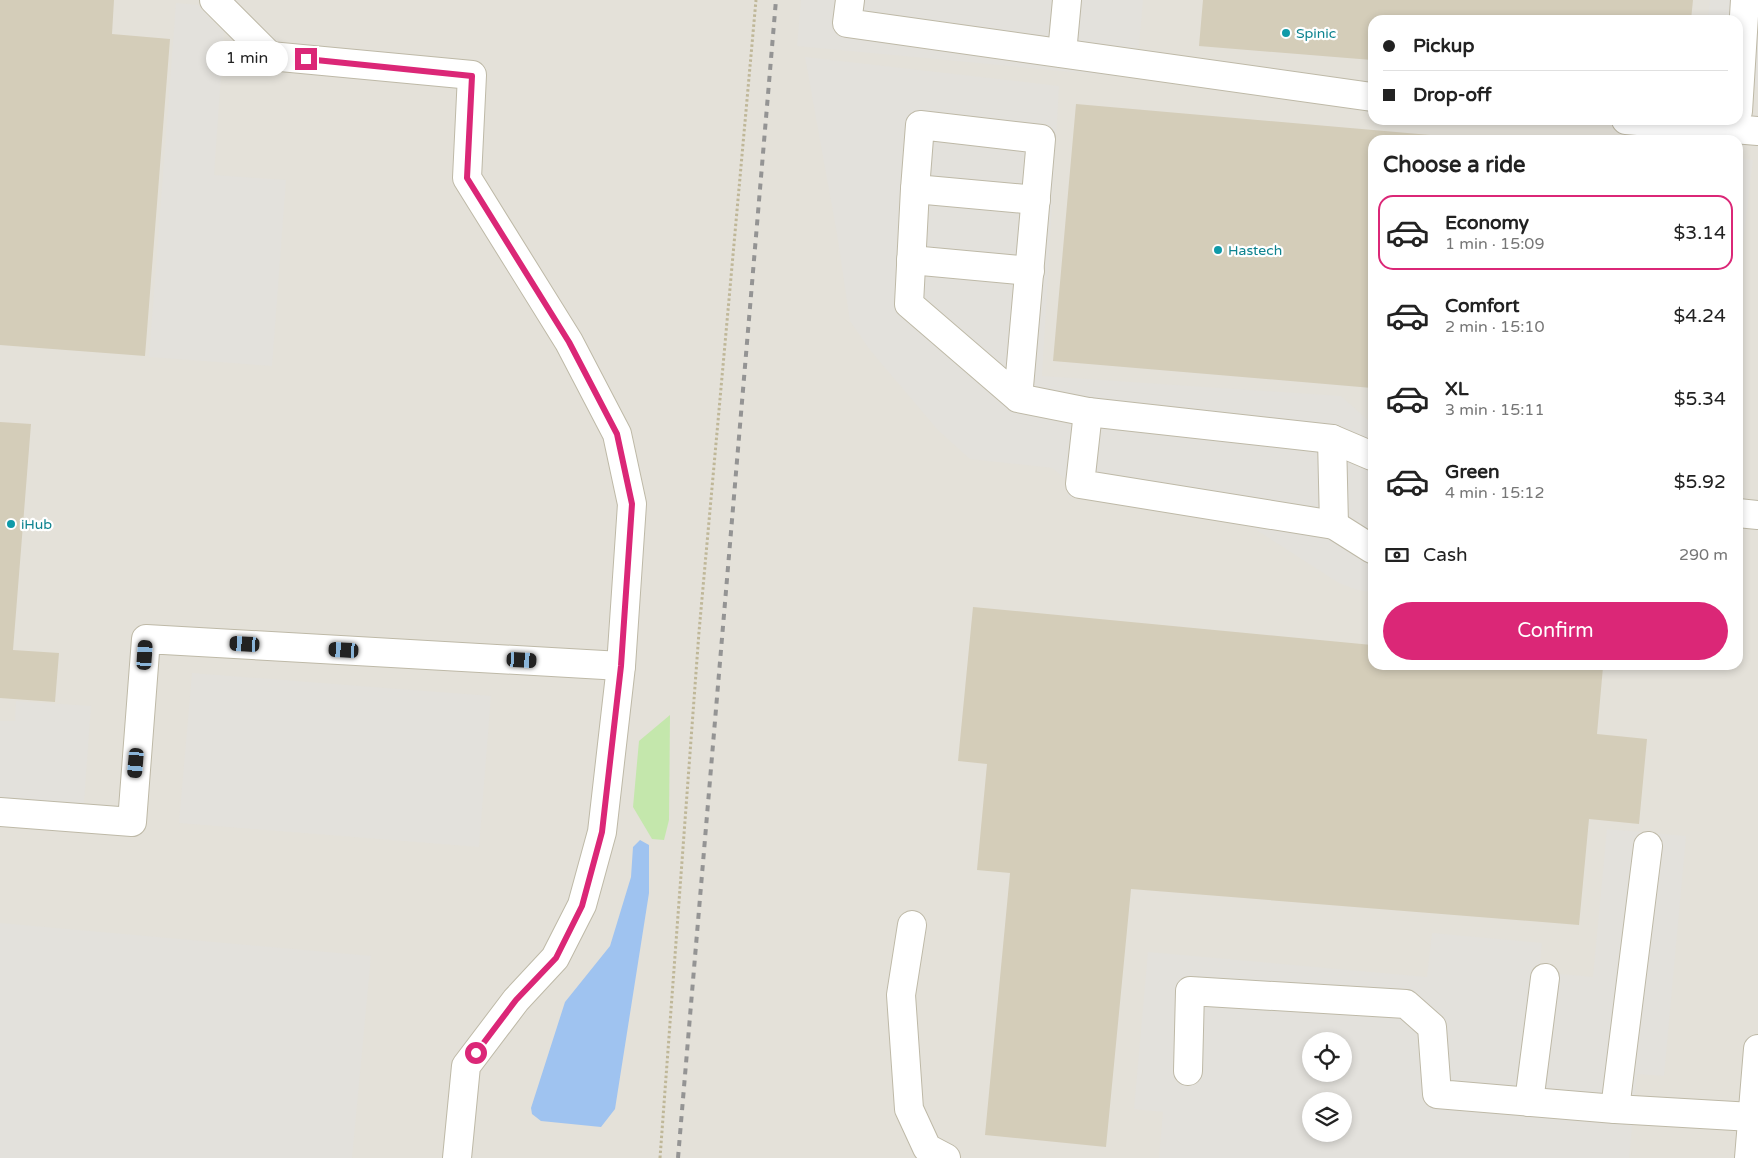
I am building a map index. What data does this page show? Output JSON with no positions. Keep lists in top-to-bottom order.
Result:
{
  "places": ["Spinic", "Hastech", "iHub"],
  "page": {
    "banner": ["Pickup", "Drop-off"],
    "bubble": "1 min",
    "heading": "Choose a ride",
    "list": [
      {
        "name": "Economy",
        "note": "1 min · 15:09",
        "value": "$3.14"
      },
      {
        "name": "Comfort",
        "note": "2 min · 15:10",
        "value": "$4.24"
      },
      {
        "name": "XL",
        "note": "3 min · 15:11",
        "value": "$5.34"
      },
      {
        "name": "Green",
        "note": "4 min · 15:12",
        "value": "$5.92"
      }
    ],
    "pay": ["Cash", "290 m"],
    "buttons": "Confirm"
  }
}
